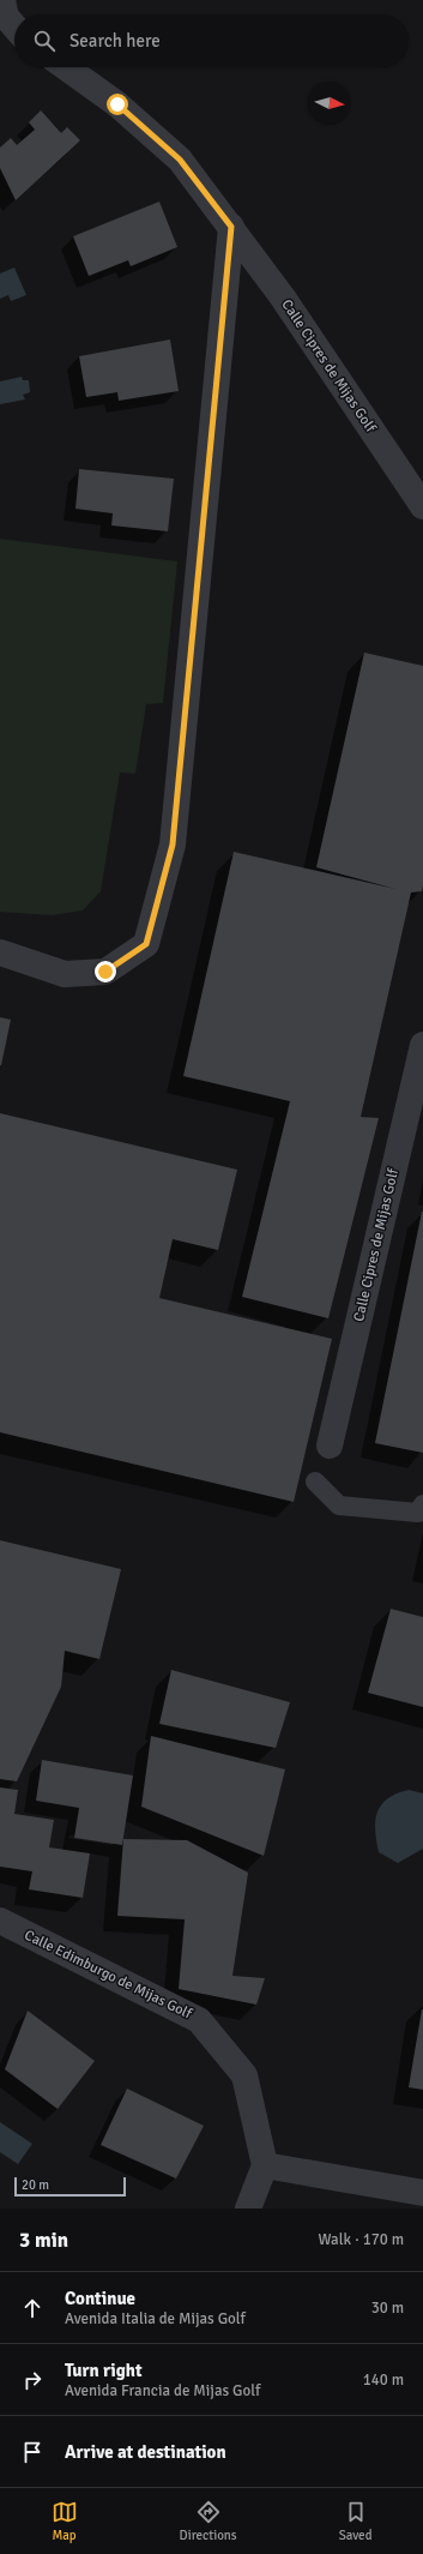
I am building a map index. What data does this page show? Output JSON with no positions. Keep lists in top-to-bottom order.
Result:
{
  "streets": {
    "street": ["Calle Cipres de Mijas Golf", "Calle Edimburgo de Mijas Golf"]
  },
  "scale_bar": "20 m",
  "north": "right",
  "page": {
    "search": "Search here",
    "scale": "20 m",
    "heading": ["3 min", "Walk · 170 m"],
    "list": [
      ["Continue", "Avenida Italia de Mijas Golf", "30 m"],
      ["Turn right", "Avenida Francia de Mijas Golf", "140 m"],
      "Arrive at destination"
    ],
    "nav": ["Map", "Directions", "Saved"]
  }
}
